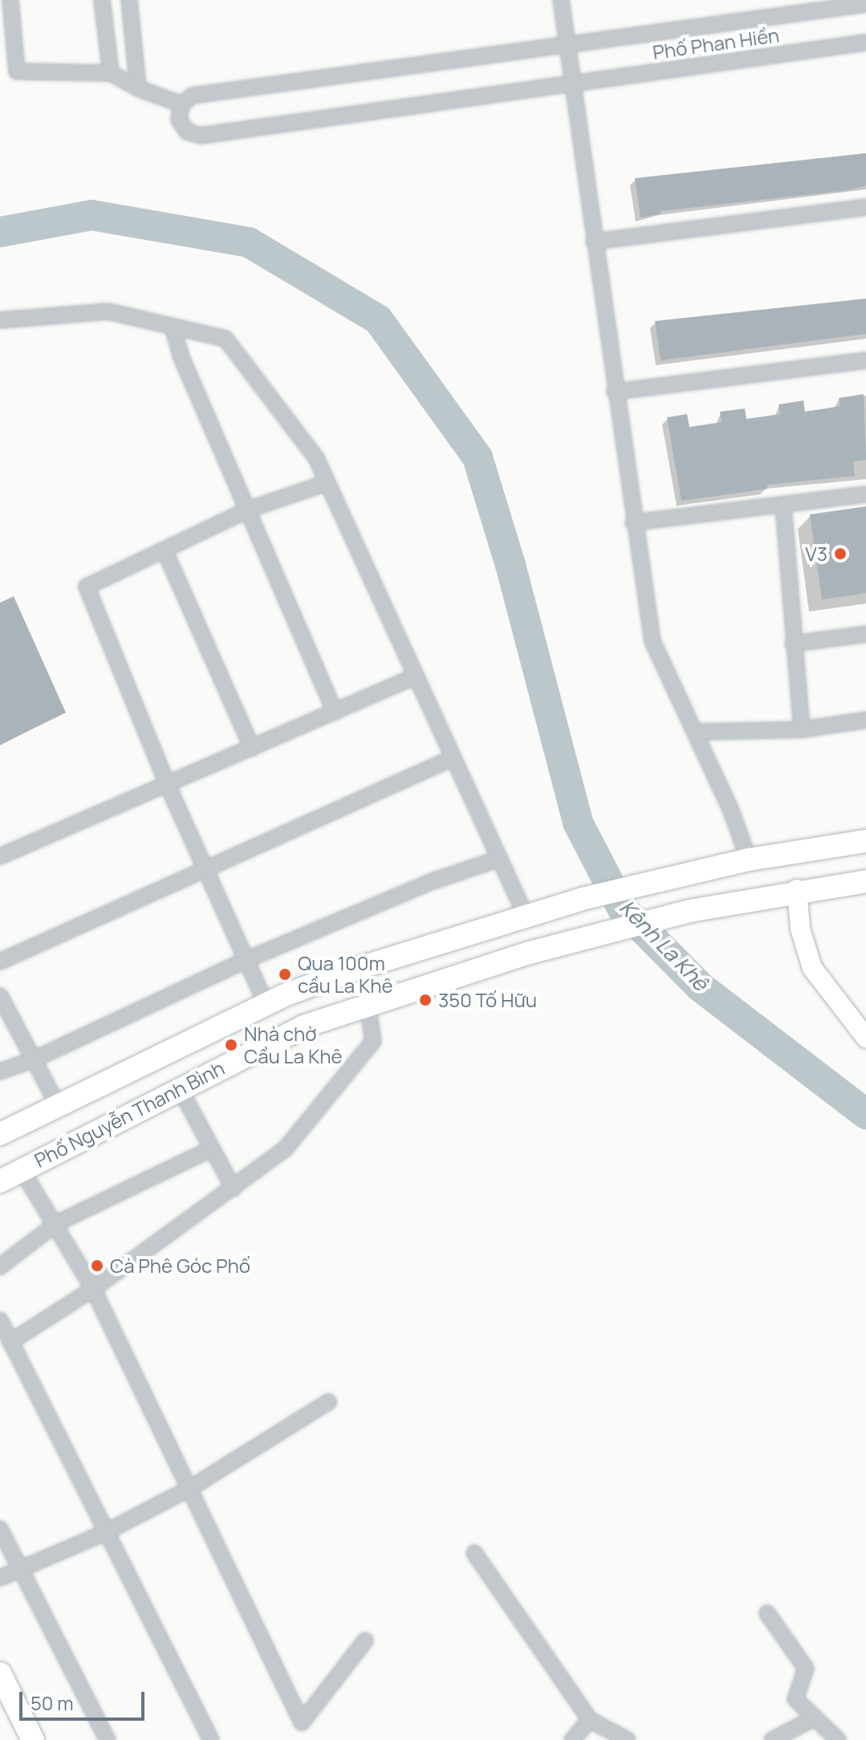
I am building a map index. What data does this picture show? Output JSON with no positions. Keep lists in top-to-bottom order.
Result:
{
  "streets": {
    "main road": ["Phố Nguyễn Thanh Bình"],
    "street": ["Phố Phan Hiền"]
  },
  "water": ["Kênh La Khê"],
  "places": [
    "V3",
    "Qua 100m cầu La Khê",
    "350 Tố Hữu",
    "Nhà chờ Cầu La Khê",
    "Cà Phê Góc Phố"
  ],
  "scale_bar": "50 m"
}
